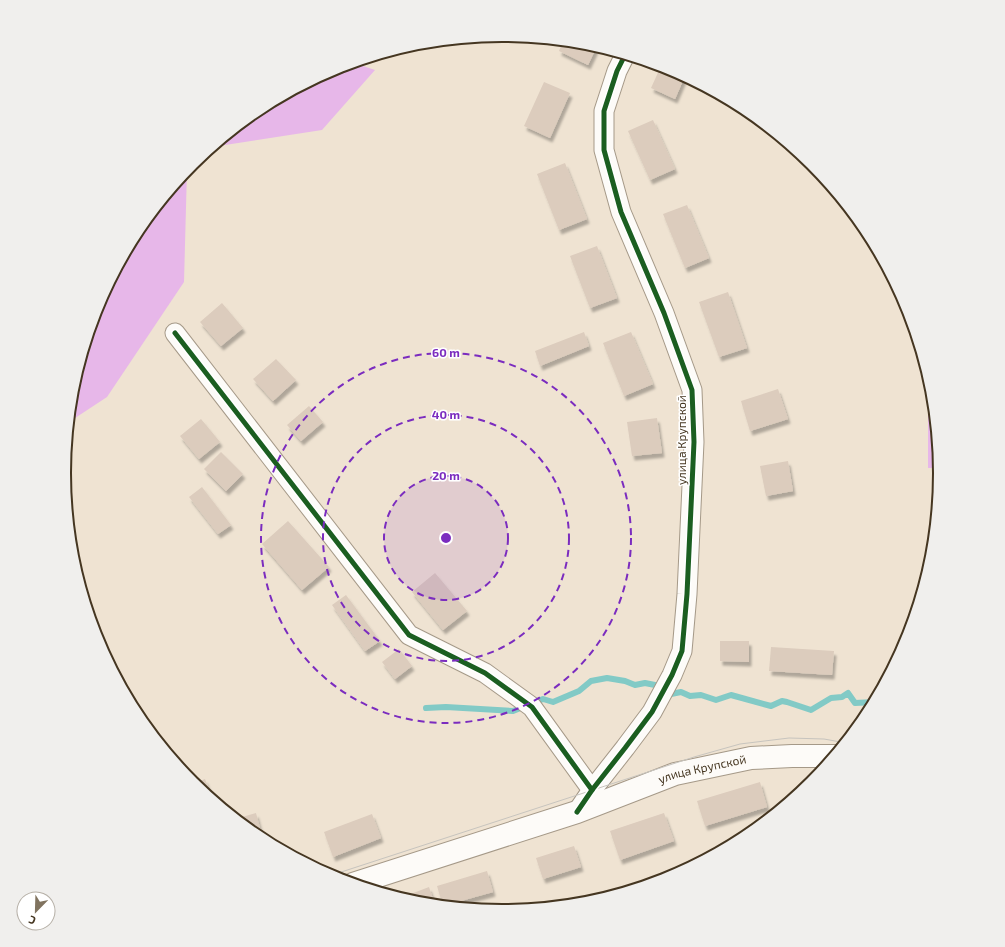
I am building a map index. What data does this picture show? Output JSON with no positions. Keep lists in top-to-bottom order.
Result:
{
  "streets": {
    "main road": ["улица Крупской"]
  },
  "north": "bottom left",
  "rings": ["60 m", "40 m", "20 m"]
}
